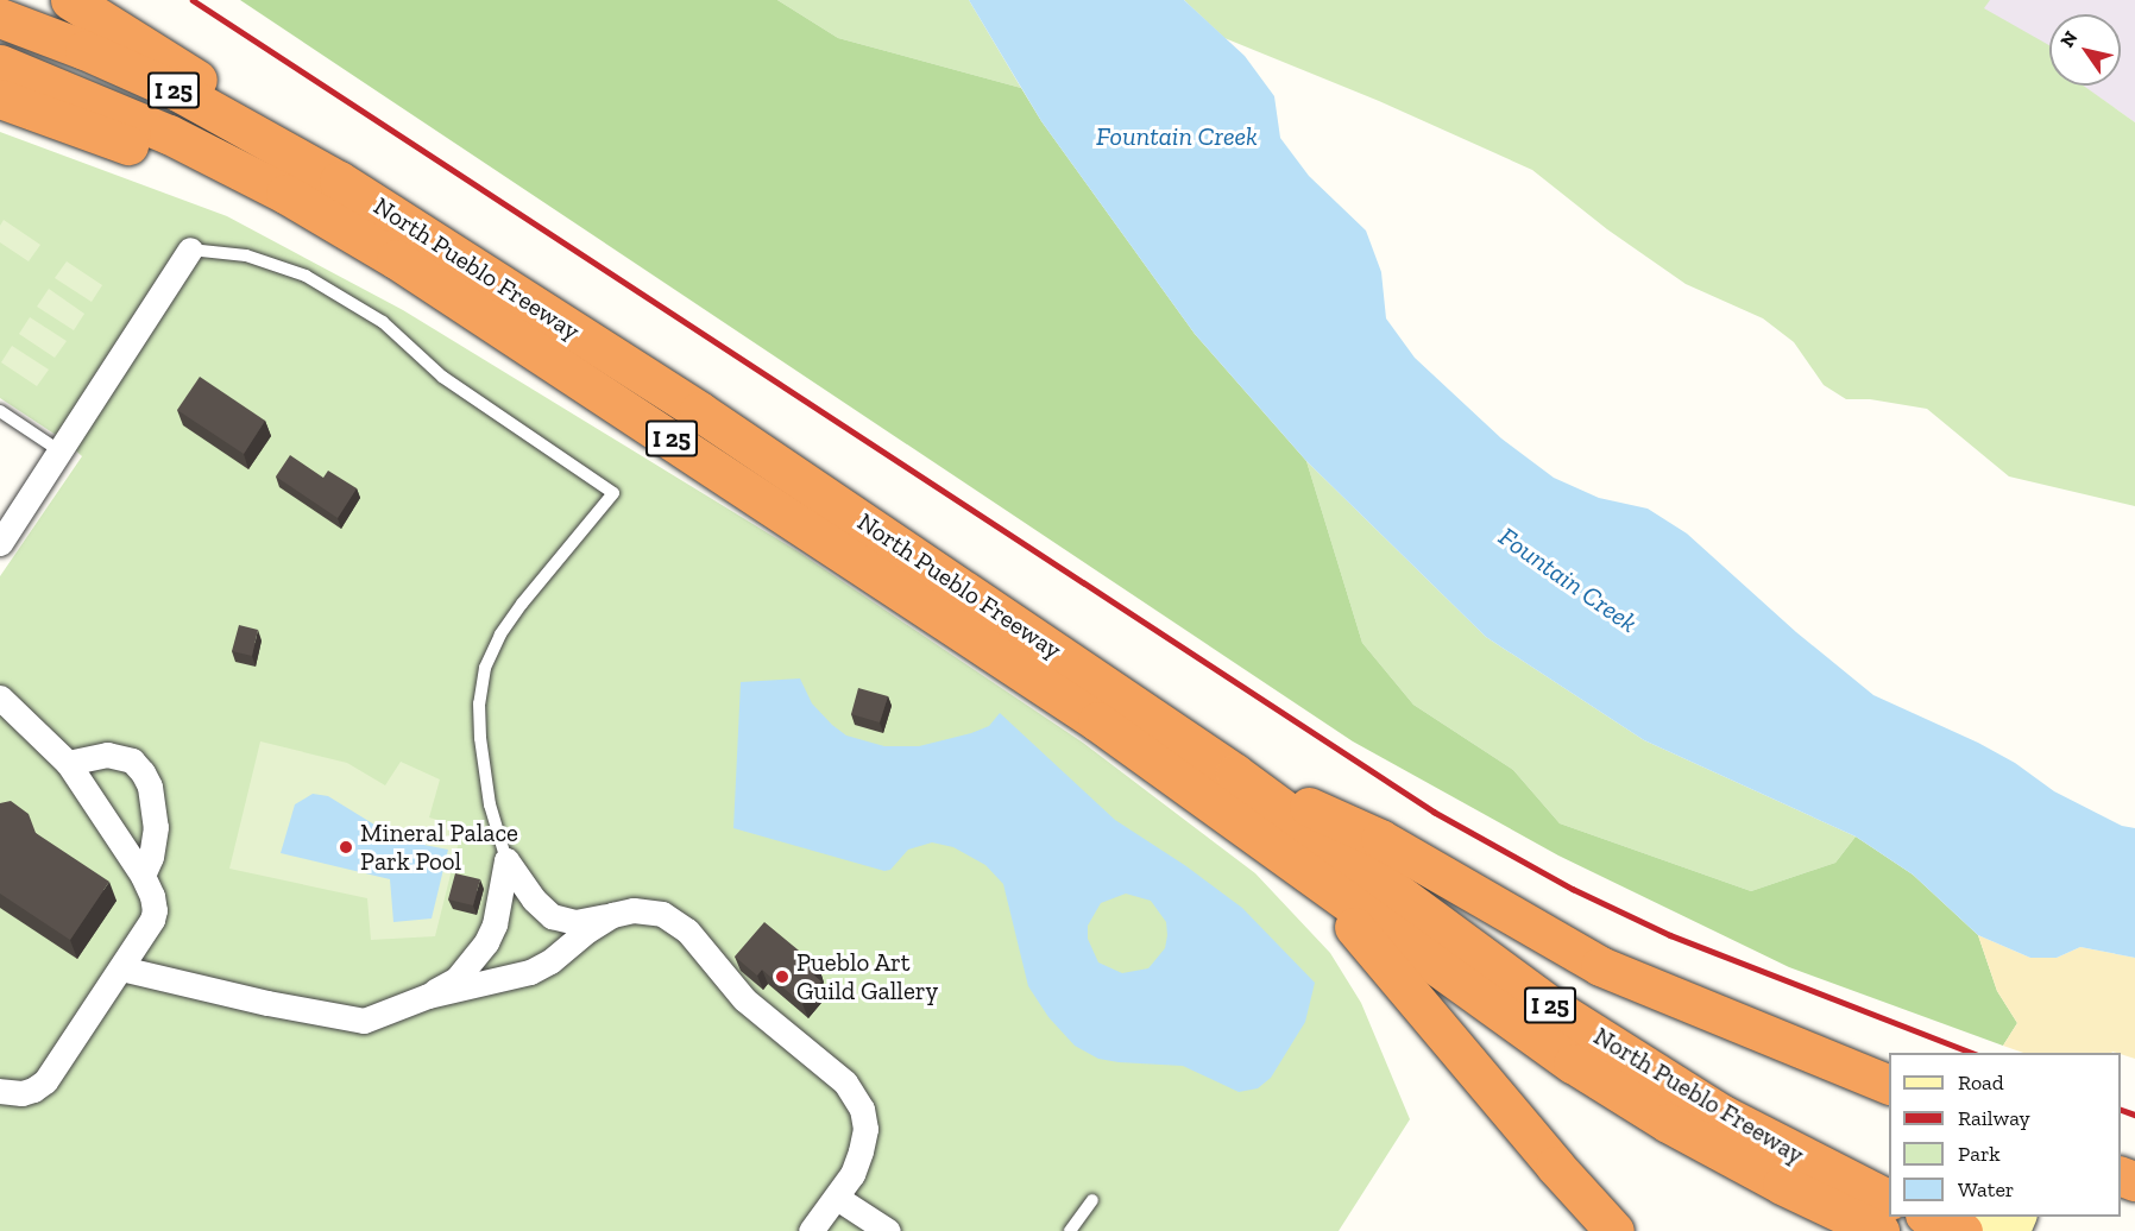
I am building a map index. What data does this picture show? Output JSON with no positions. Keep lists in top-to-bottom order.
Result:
{
  "streets": {
    "highway": ["I 25", "North Pueblo Freeway"]
  },
  "water": ["Fountain Creek"],
  "places": ["Mineral Palace Park Pool", "Pueblo Art Guild Gallery"],
  "legend": [
    "Road",
    "Railway",
    "Park",
    "Water"
  ],
  "north": "top left"
}
